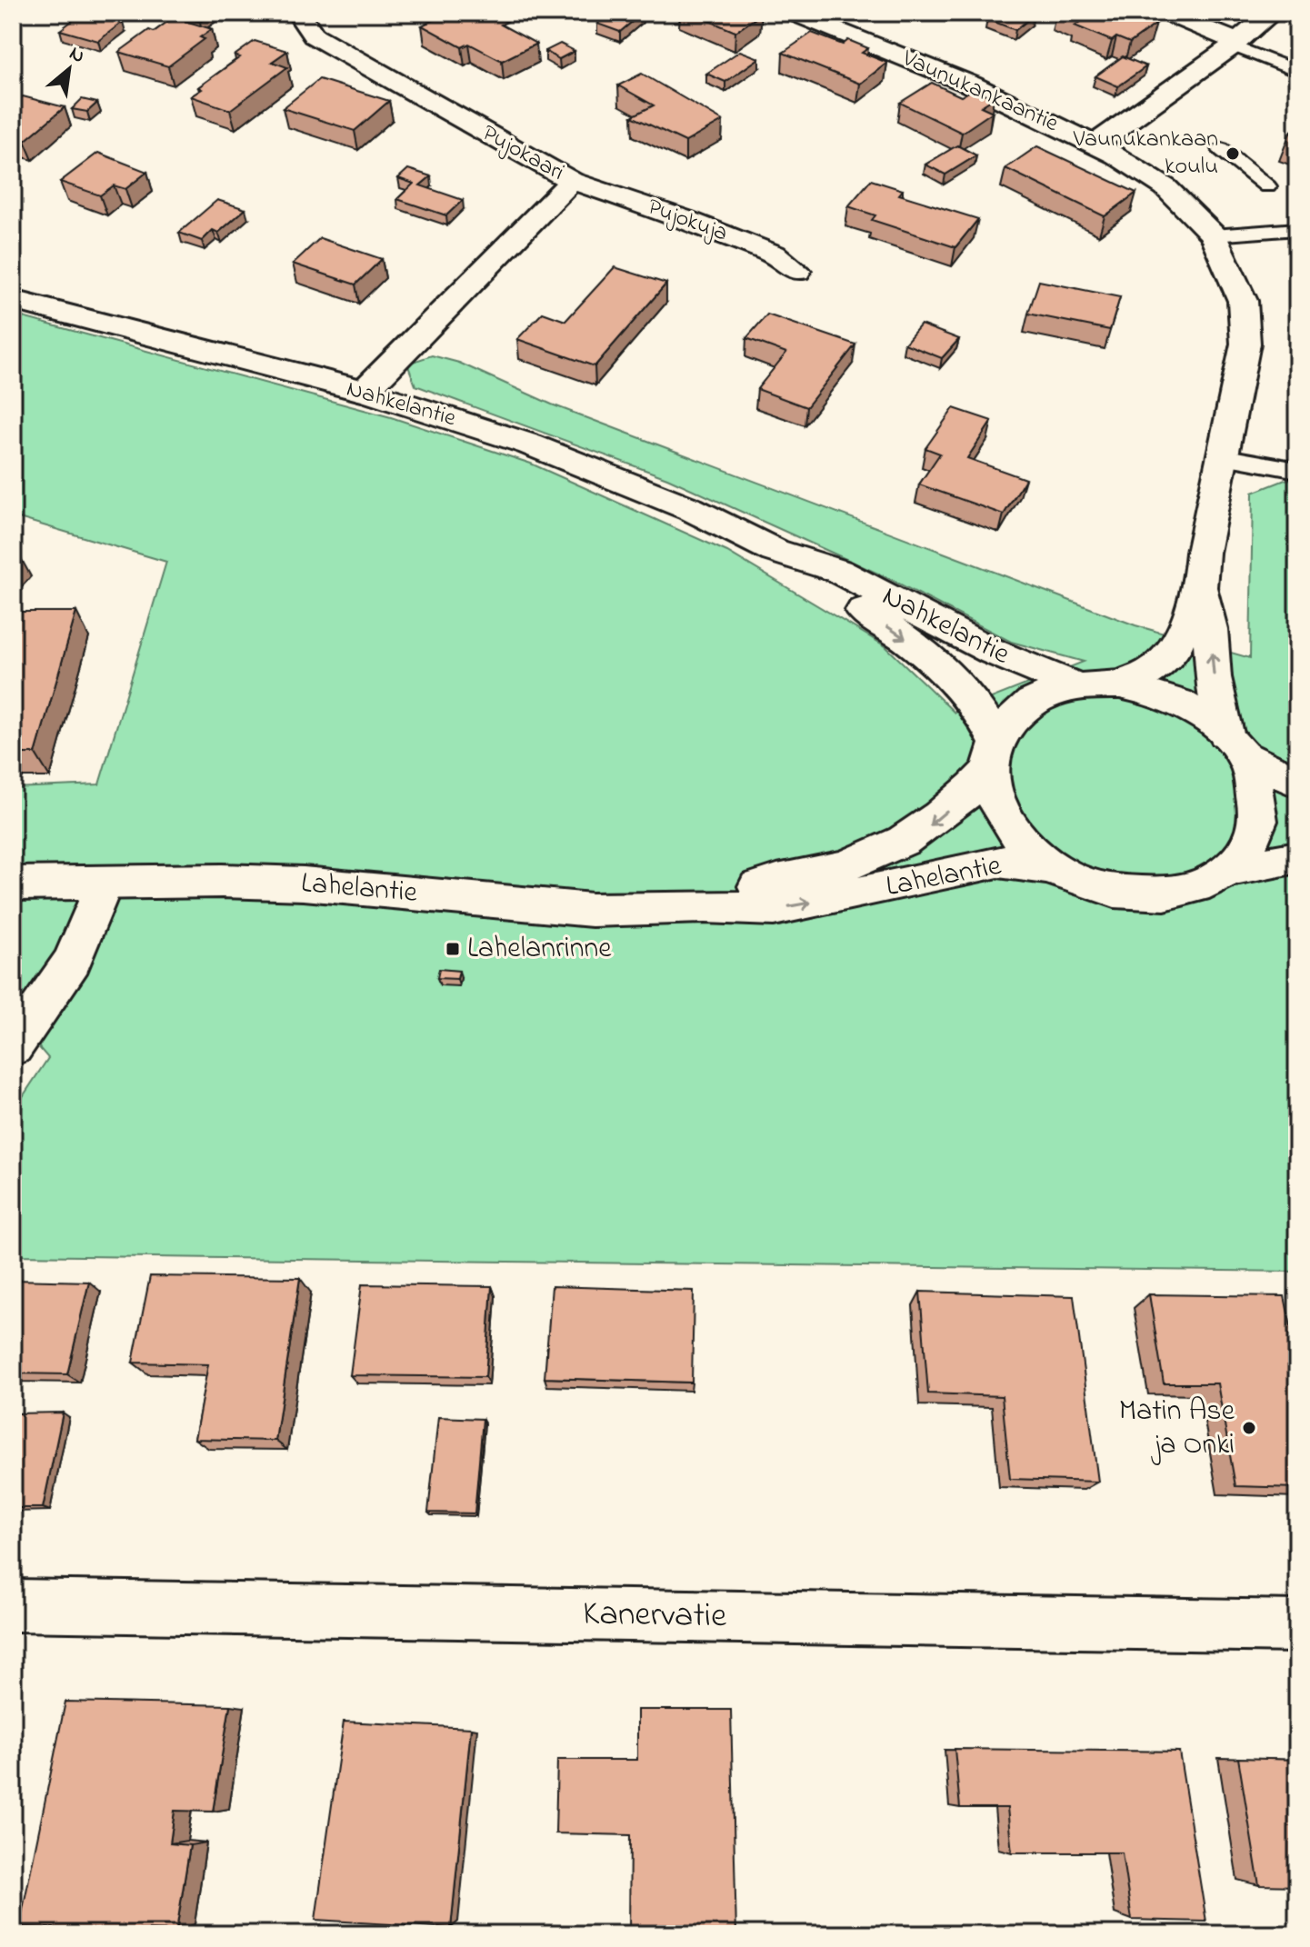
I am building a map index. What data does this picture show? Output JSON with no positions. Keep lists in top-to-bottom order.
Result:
{
  "streets": {
    "street": [
      "Vaunukankaantie",
      "Pujokaari",
      "Pujokuja",
      "Nahkelantie",
      "Lahelantie",
      "Kanervatie"
    ]
  },
  "crossings": [
    ["Vaunukankaantie", "Nahkelantie"],
    ["Vaunukankaantie", "Lahelantie"],
    ["Pujokaari", "Pujokuja"],
    ["Pujokaari", "Nahkelantie"],
    ["Nahkelantie", "Lahelantie"]
  ],
  "places": {
    "other": ["Vaunukankaan koulu", "Matin Ase ja Onki"],
    "transit": ["Lahelanrinne"]
  },
  "north": "top right"
}
